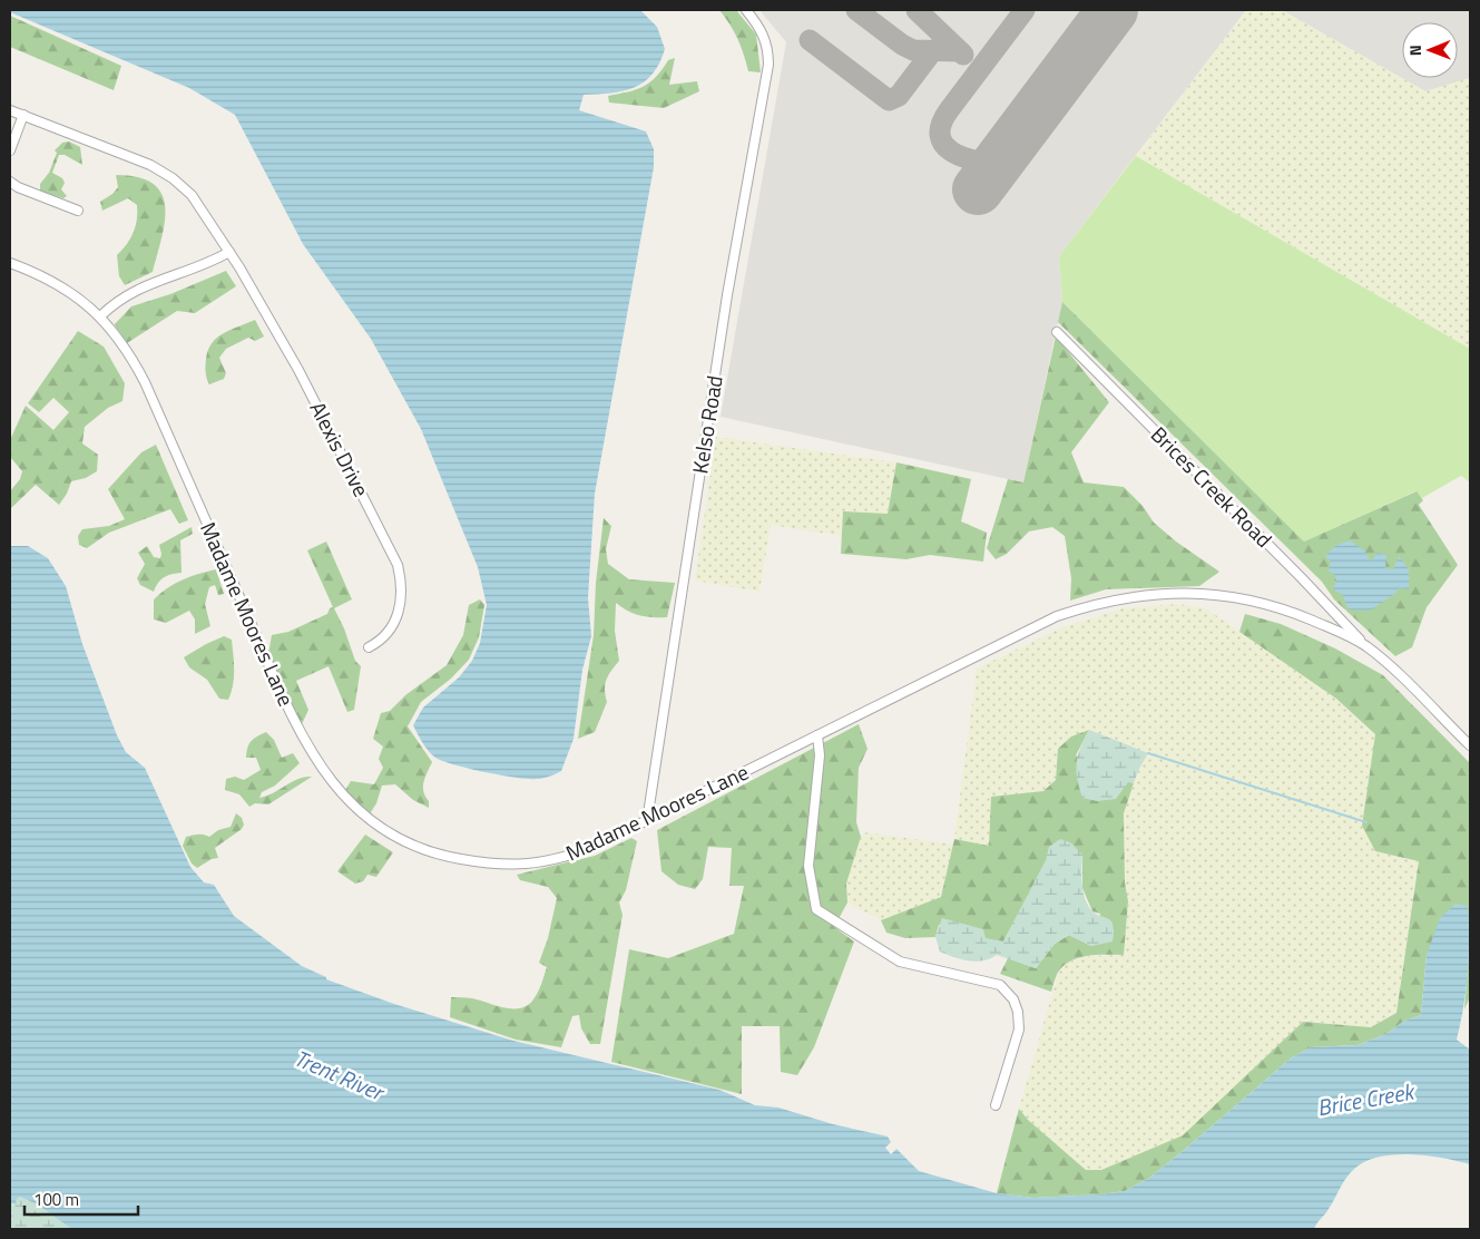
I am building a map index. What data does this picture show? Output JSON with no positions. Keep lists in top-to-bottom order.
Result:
{
  "streets": {
    "street": [
      "Kelso Road",
      "Alexis Drive",
      "Brices Creek Road",
      "Madame Moores Lane"
    ]
  },
  "crossings": [
    ["Kelso Road", "Madame Moores Lane"],
    ["Brices Creek Road", "Madame Moores Lane"]
  ],
  "water": ["Trent River", "Brice Creek"],
  "scale_bar": "100 m",
  "north": "left"
}
